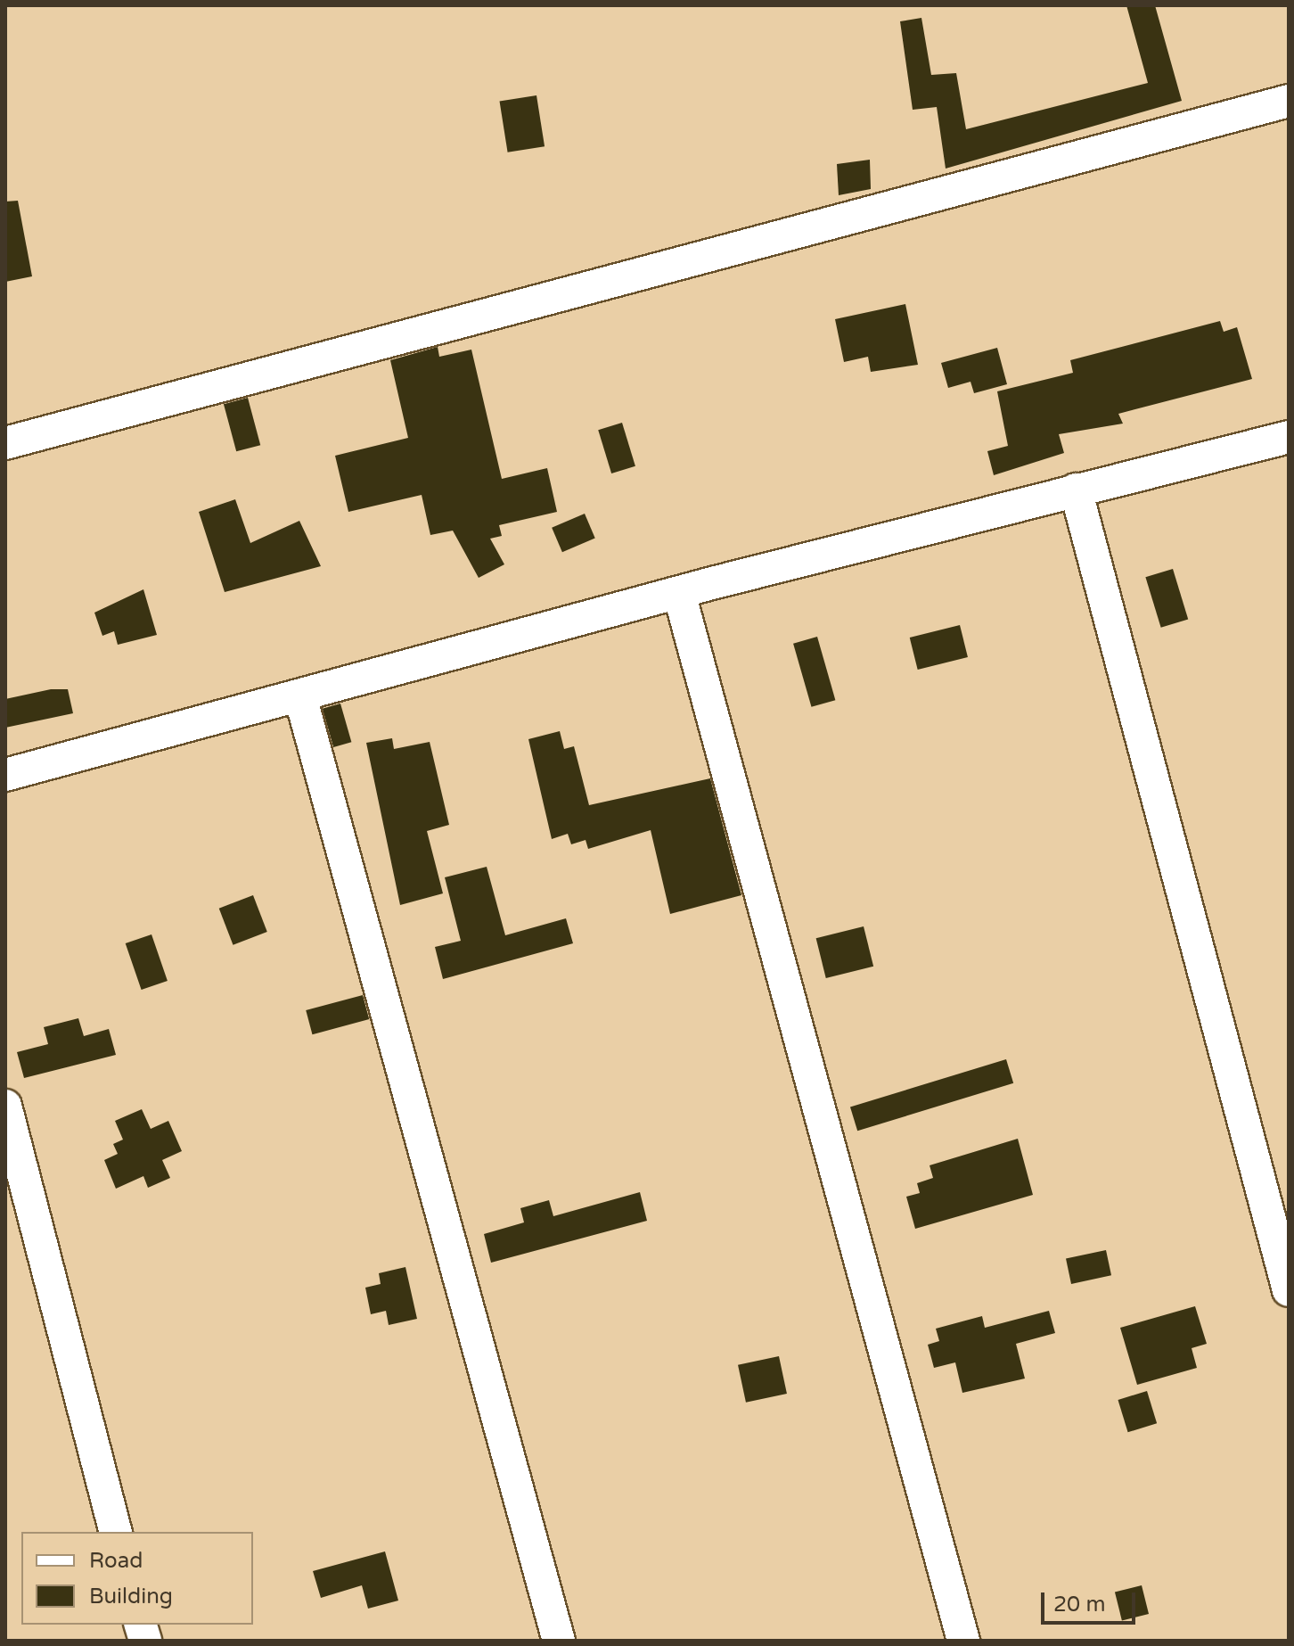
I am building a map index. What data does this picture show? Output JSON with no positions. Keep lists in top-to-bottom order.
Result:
{
  "legend": ["Road", "Building"],
  "scale_bar": "20 m"
}
